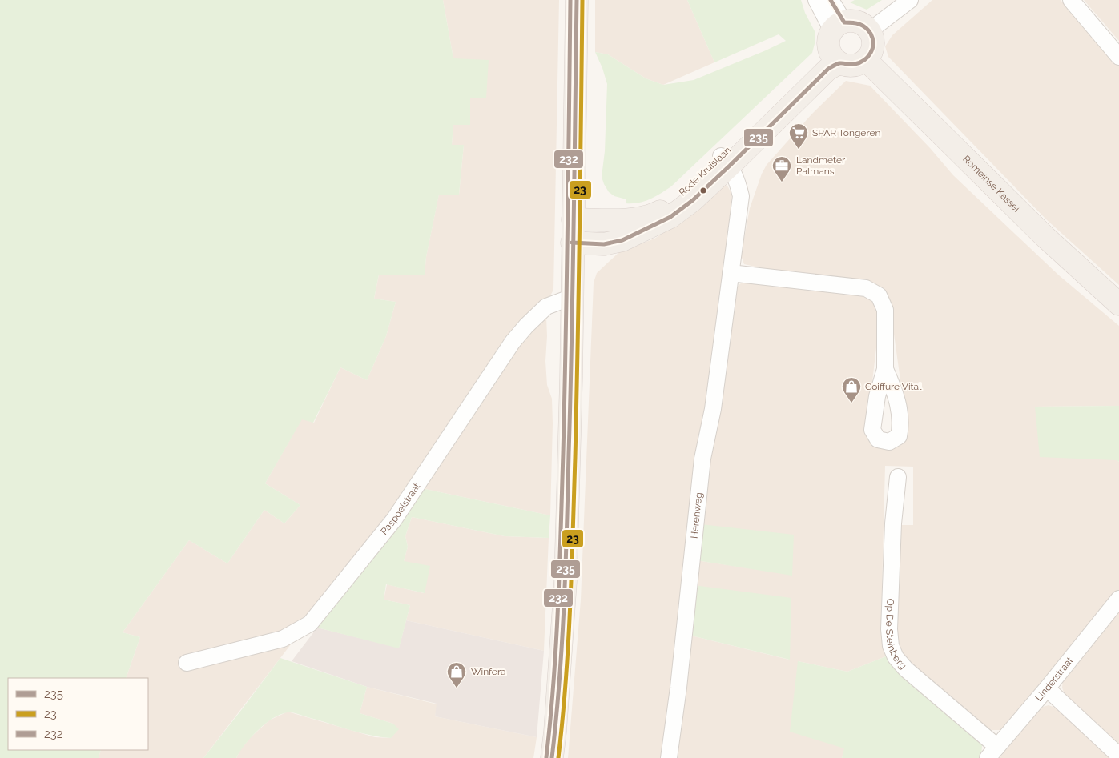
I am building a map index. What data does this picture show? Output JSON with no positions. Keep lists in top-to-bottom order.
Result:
{
  "streets": {
    "main road": ["Rode Kruislaan", "Romeinse Kassei"],
    "street": [
      "Paspoelstraat",
      "Herenweg",
      "Op De Steinberg",
      "Linderstraat"
    ]
  },
  "crossings": [
    ["Rode Kruislaan", "Romeinse Kassei"],
    ["Rode Kruislaan", "Herenweg"],
    ["Op De Steinberg", "Linderstraat"]
  ],
  "places": {
    "supermarket": ["SPAR Tongeren"],
    "office": ["Landmeter Palmans"],
    "shop": ["Coiffure Vital", "Winfera"]
  },
  "lines": ["transit line 235", "transit line 23", "transit line 232"],
  "legend": ["235", "23", "232"]
}
